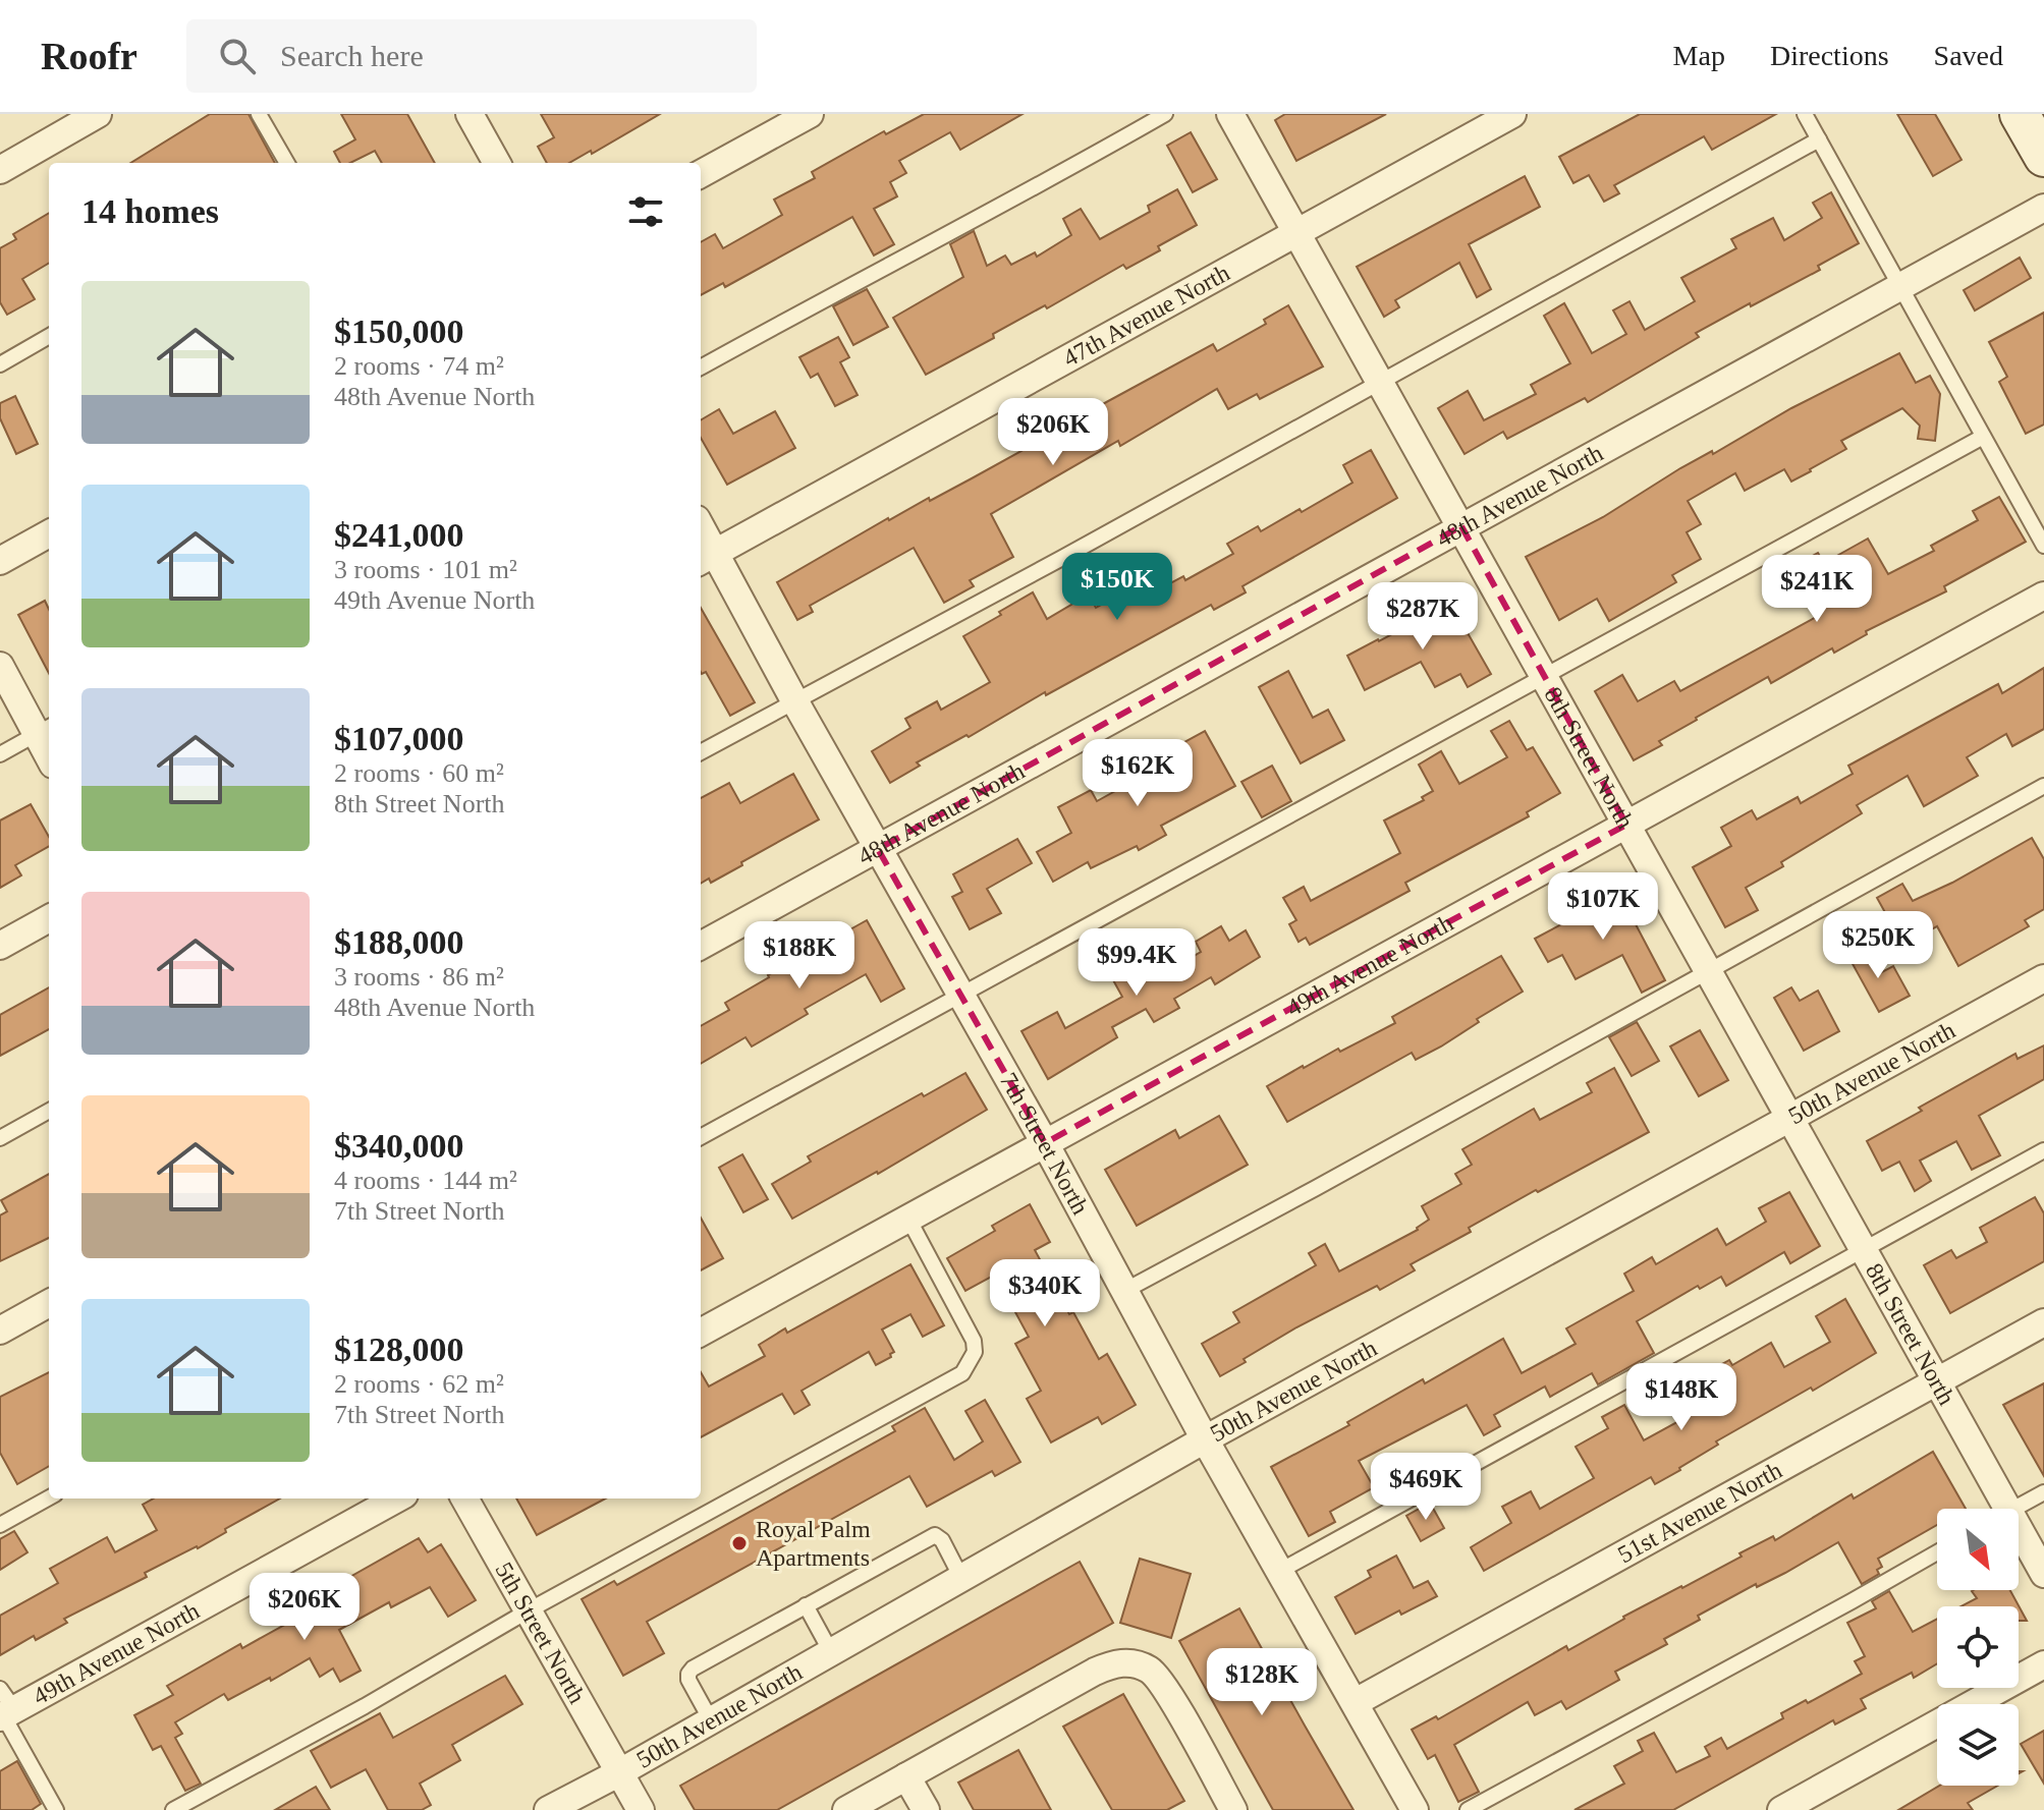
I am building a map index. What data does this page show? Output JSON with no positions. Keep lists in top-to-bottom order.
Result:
{
  "streets": {
    "street": [
      "47th Avenue North",
      "48th Avenue North",
      "8th Street North",
      "49th Avenue North",
      "50th Avenue North",
      "7th Street North",
      "51st Avenue North",
      "5th Street North"
    ]
  },
  "crossings": [
    ["47th Avenue North", "8th Street North"],
    ["47th Avenue North", "7th Street North"],
    ["48th Avenue North", "8th Street North"],
    ["48th Avenue North", "7th Street North"],
    ["8th Street North", "49th Avenue North"],
    ["8th Street North", "50th Avenue North"],
    ["8th Street North", "51st Avenue North"],
    ["49th Avenue North", "7th Street North"],
    ["50th Avenue North", "7th Street North"],
    ["50th Avenue North", "5th Street North"],
    ["7th Street North", "51st Avenue North"]
  ],
  "places": ["Royal Palm Apartments"],
  "north": "bottom right",
  "page": {
    "header": "Roofr",
    "search": "Search here",
    "nav": ["Map", "Directions", "Saved"],
    "heading": "14 homes",
    "list": [
      {
        "name": "$150,000",
        "note": "2 rooms · 74 m² · 48th Avenue North"
      },
      {
        "name": "$241,000",
        "note": "3 rooms · 101 m² · 49th Avenue North"
      },
      {
        "name": "$107,000",
        "note": "2 rooms · 60 m² · 8th Street North"
      },
      {
        "name": "$188,000",
        "note": "3 rooms · 86 m² · 48th Avenue North"
      },
      {
        "name": "$340,000",
        "note": "4 rooms · 144 m² · 7th Street North"
      },
      {
        "name": "$128,000",
        "note": "2 rooms · 62 m² · 7th Street North"
      }
    ],
    "price": [
      "$206K",
      "$150K",
      "$241K",
      "$287K",
      "$162K",
      "$107K",
      "$250K",
      "$188K",
      "$99.4K",
      "$340K",
      "$148K",
      "$469K",
      "$206K",
      "$128K"
    ]
  }
}
